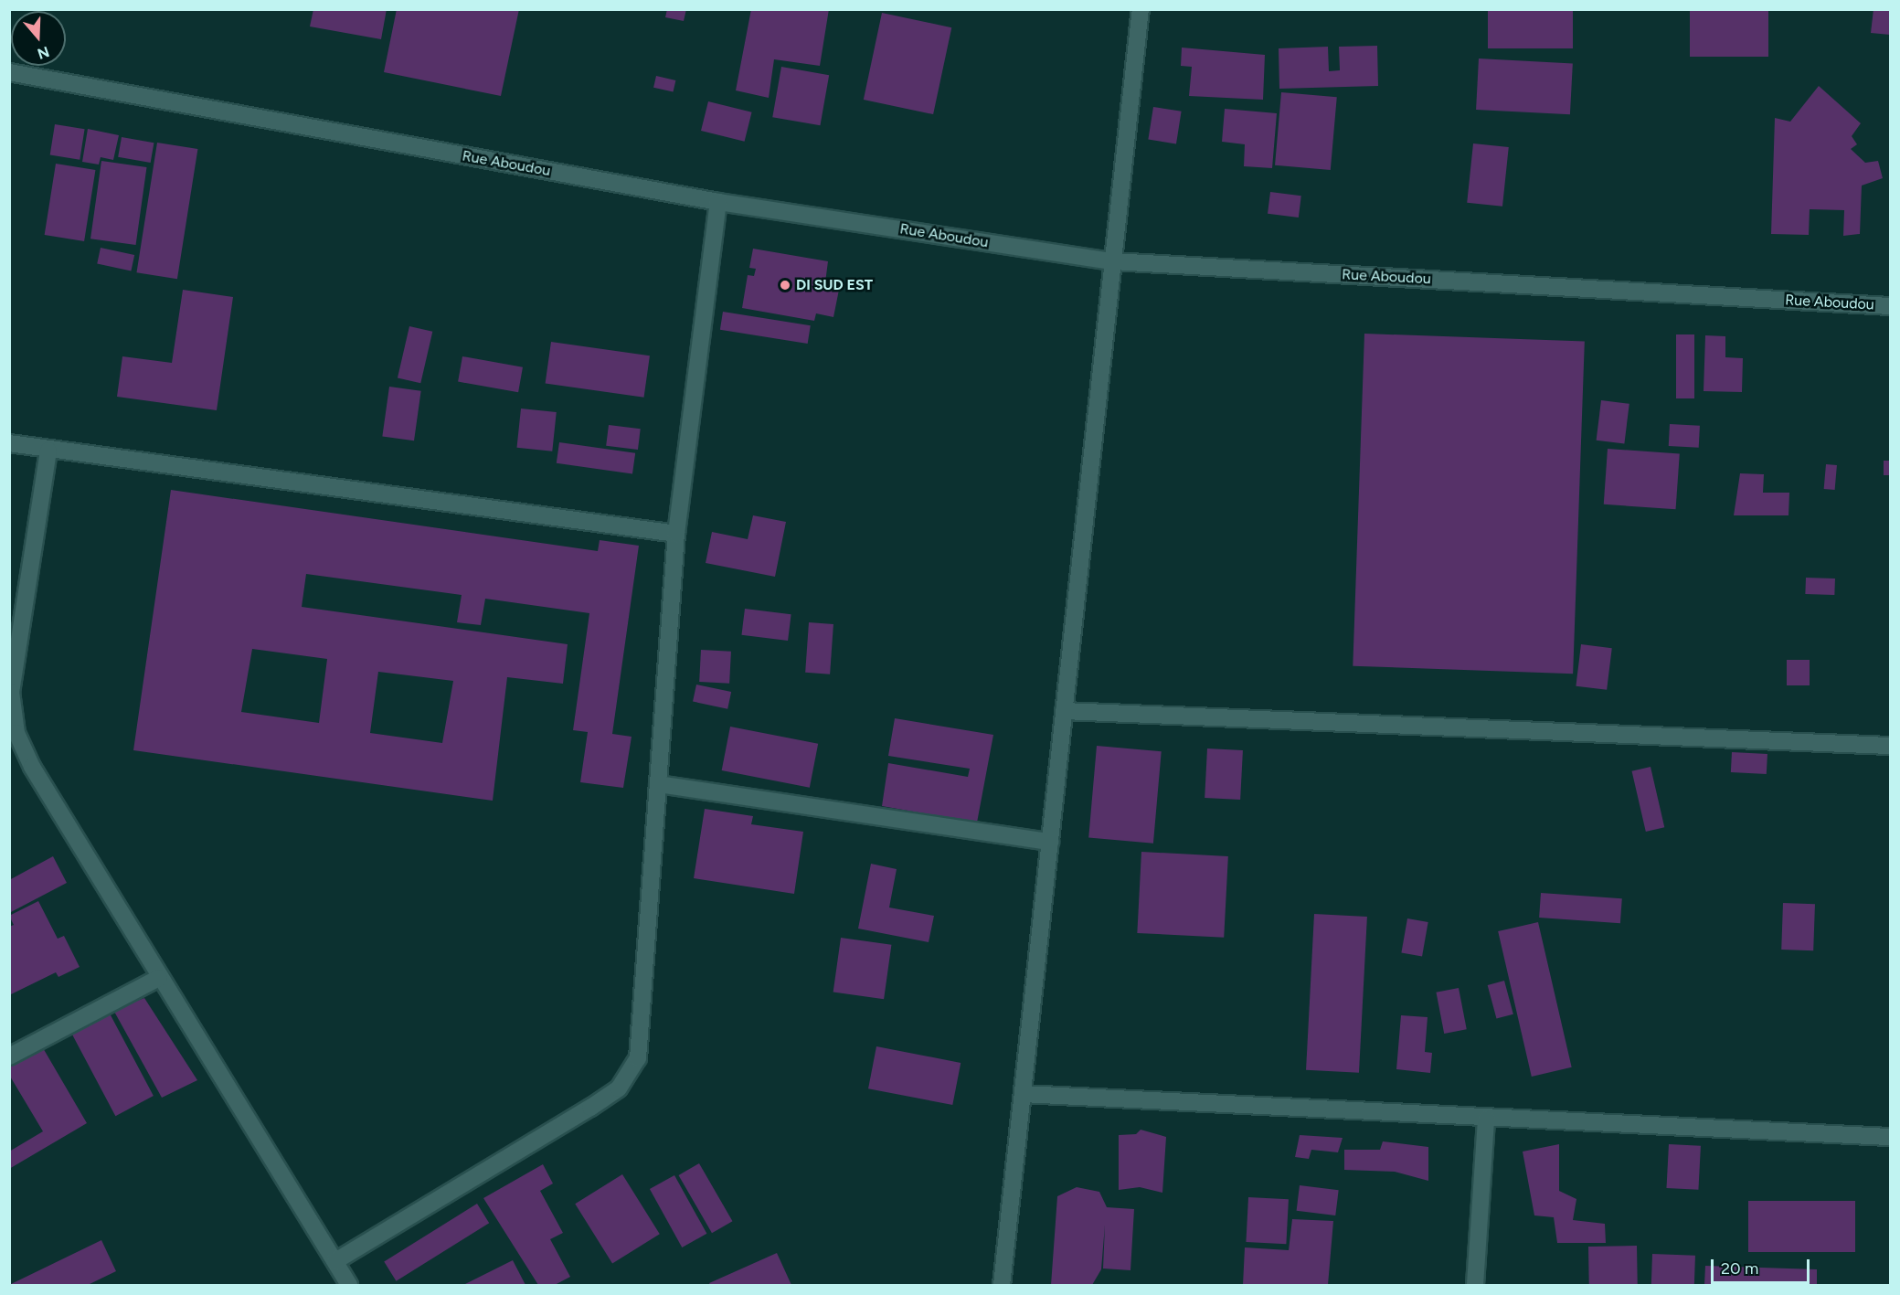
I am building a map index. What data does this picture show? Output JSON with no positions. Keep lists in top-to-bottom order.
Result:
{
  "streets": {
    "street": ["Rue Aboudou"]
  },
  "places": ["DI SUD EST"],
  "scale_bar": "20 m",
  "north": "bottom"
}
